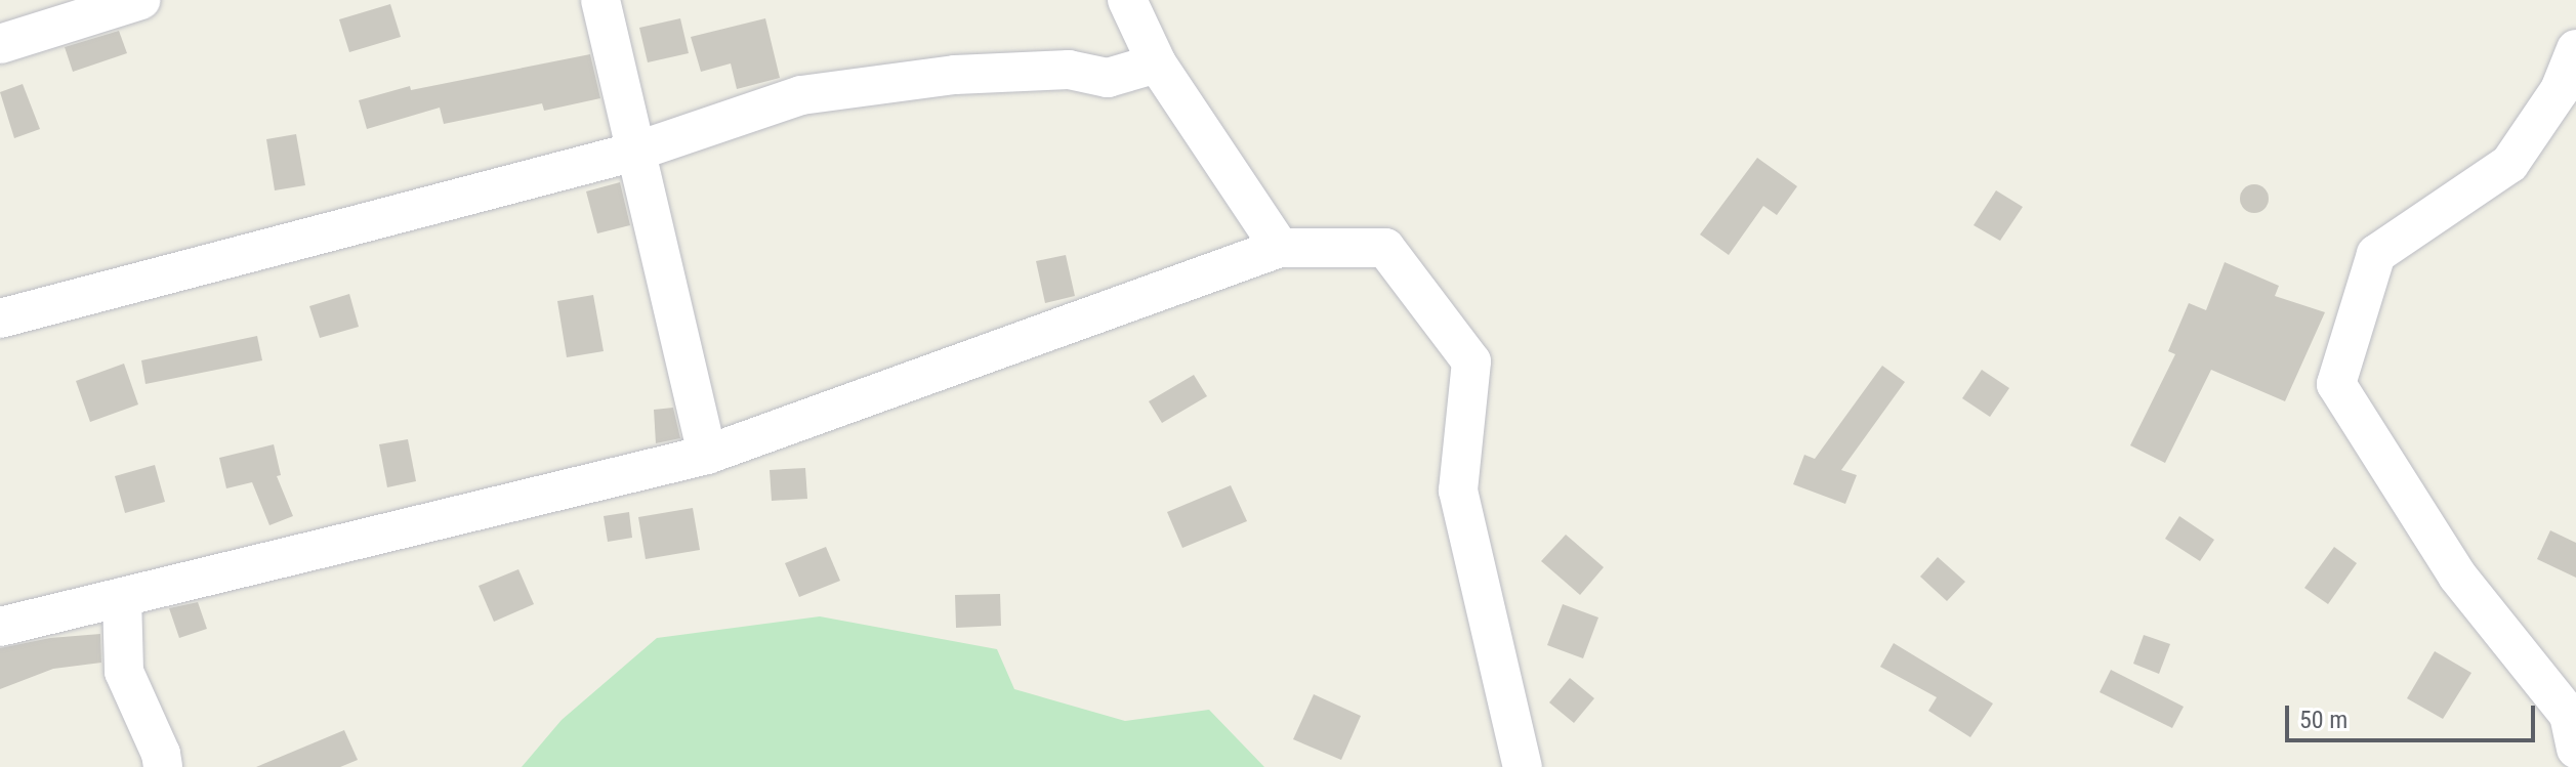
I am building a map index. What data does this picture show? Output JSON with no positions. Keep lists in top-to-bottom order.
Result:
{
  "scale_bar": "50 m"
}
